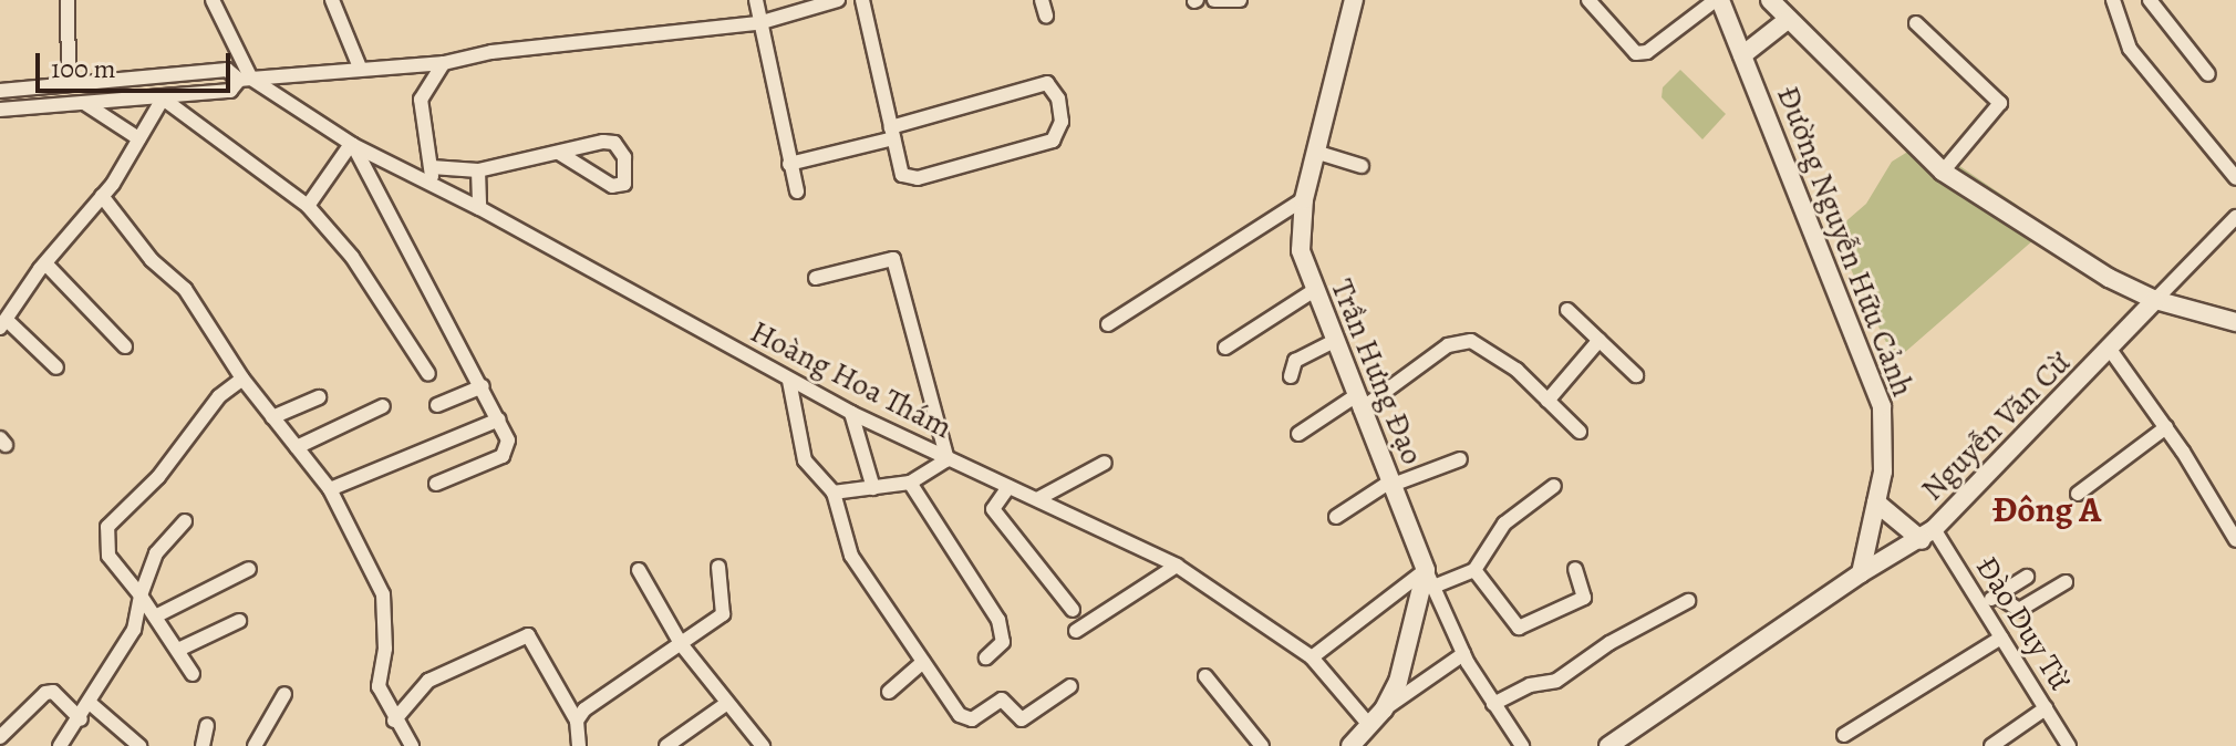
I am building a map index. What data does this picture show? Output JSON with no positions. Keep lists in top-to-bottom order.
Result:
{
  "streets": {
    "street": [
      "Đường Nguyễn Hữu Cảnh",
      "Trần Hưng Đạo",
      "Hoàng Hoa Thám",
      "Nguyễn Văn Cừ",
      "Đào Duy Từ"
    ]
  },
  "crossings": [
    ["Đường Nguyễn Hữu Cảnh", "Nguyễn Văn Cừ"],
    ["Nguyễn Văn Cừ", "Đào Duy Từ"]
  ],
  "districts": ["Đông A"],
  "scale_bar": "100 m"
}
